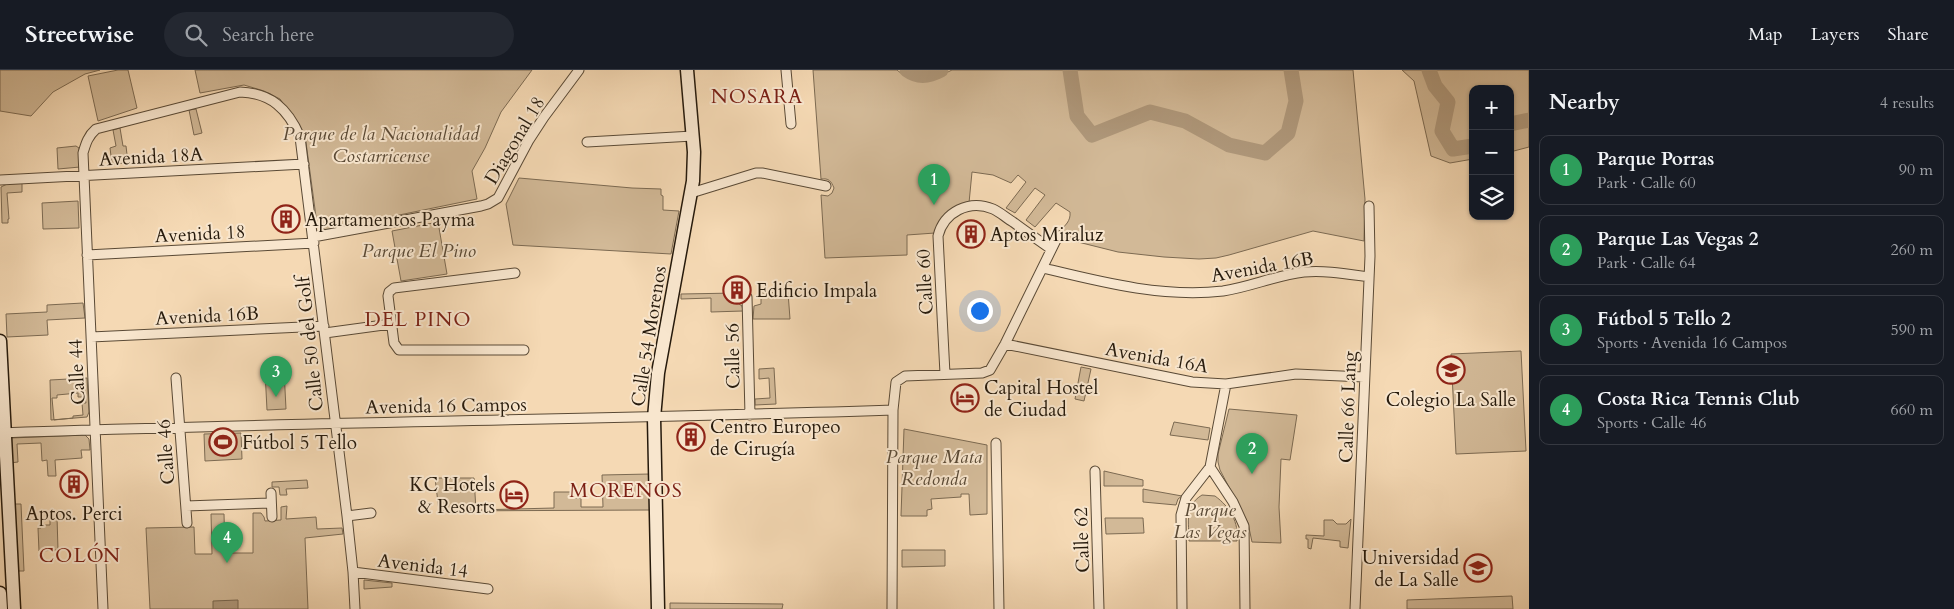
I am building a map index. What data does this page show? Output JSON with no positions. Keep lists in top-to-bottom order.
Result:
{
  "streets": {
    "main road": ["Calle 54 Morenos"],
    "street": [
      "Diagonal 18",
      "Avenida 18A",
      "Avenida 18",
      "Avenida 16B",
      "Calle 60",
      "Calle 50 del Golf",
      "Calle 56",
      "Avenida 16A",
      "Calle 44",
      "Avenida 16 Campos",
      "Calle 66 Lang",
      "Calle 46",
      "Calle 62",
      "Avenida 14"
    ]
  },
  "crossings": [
    ["Diagonal 18", "Avenida 18"],
    ["Avenida 18A", "Calle 50 del Golf"],
    ["Avenida 18A", "Calle 44"],
    ["Avenida 18", "Calle 50 del Golf"],
    ["Avenida 18", "Calle 44"],
    ["Avenida 16B", "Calle 50 del Golf"],
    ["Avenida 16B", "Calle 44"],
    ["Avenida 16B", "Calle 66 Lang"],
    ["Calle 54 Morenos", "Avenida 16 Campos"],
    ["Calle 50 del Golf", "Calle 44"],
    ["Calle 50 del Golf", "Avenida 16 Campos"],
    ["Calle 50 del Golf", "Avenida 14"],
    ["Calle 56", "Avenida 16 Campos"],
    ["Avenida 16A", "Calle 66 Lang"],
    ["Calle 44", "Avenida 16 Campos"],
    ["Avenida 16 Campos", "Calle 46"]
  ],
  "districts": [
    "NOSARA",
    "DEL PINO",
    "MORENOS",
    "COLÓN"
  ],
  "parks": [
    "Parque de la Nacionalidad Costarricense",
    "Parque El Pino",
    "Parque Mata Redonda",
    "Parque Las Vegas"
  ],
  "places": {
    "building": [
      "Apartamentos Payma",
      "Aptos Miraluz",
      "Edificio Impala",
      "Centro Europeo de Cirugía",
      "Aptos. Perci"
    ],
    "school or university": ["Colegio La Salle", "Universidad de La Salle"],
    "hotel": ["Capital Hostel de Ciudad", "KC Hotels & Resorts"],
    "sports": ["Fútbol 5 Tello"]
  },
  "page": {
    "header": "Streetwise",
    "search": "Search here",
    "nav": ["Map", "Layers", "Share"],
    "heading": ["Nearby", "4 results"],
    "map_buttons": ["+", "−"],
    "list": [
      {
        "mark": "1",
        "name": "Parque Porras",
        "note": "Park · Calle 60",
        "value": "90 m"
      },
      {
        "mark": "2",
        "name": "Parque Las Vegas 2",
        "note": "Park · Calle 64",
        "value": "260 m"
      },
      {
        "mark": "3",
        "name": "Fútbol 5 Tello 2",
        "note": "Sports · Avenida 16 Campos",
        "value": "590 m"
      },
      {
        "mark": "4",
        "name": "Costa Rica Tennis Club",
        "note": "Sports · Calle 46",
        "value": "660 m"
      }
    ],
    "pins": [
      "1",
      "3",
      "2",
      "4"
    ]
  }
}
